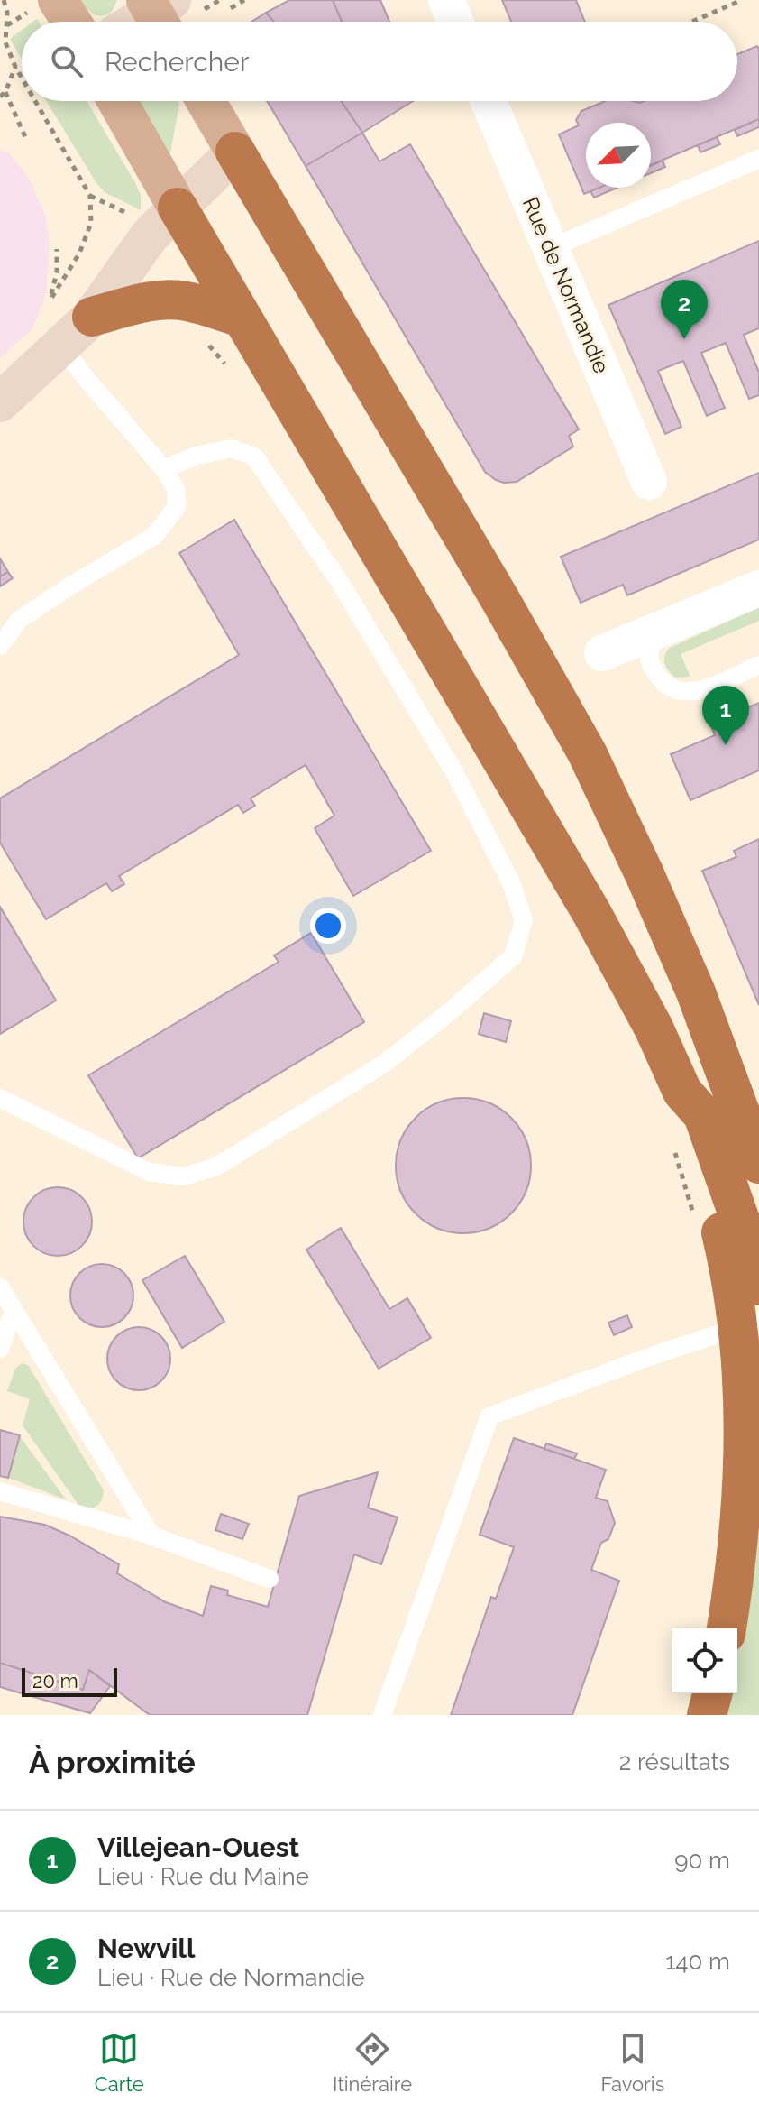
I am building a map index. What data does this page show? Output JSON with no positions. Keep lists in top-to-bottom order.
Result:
{
  "streets": {
    "street": ["Rue de Normandie"]
  },
  "scale_bar": "20 m",
  "north": "bottom left",
  "page": {
    "search": "Rechercher",
    "pins": ["2", "1"],
    "scale": "20 m",
    "heading": ["À proximité", "2 résultats"],
    "list": [
      {
        "mark": "1",
        "name": "Villejean-Ouest",
        "note": "Lieu · Rue du Maine",
        "value": "90 m"
      },
      {
        "mark": "2",
        "name": "Newvill",
        "note": "Lieu · Rue de Normandie",
        "value": "140 m"
      }
    ],
    "nav": ["Carte", "Itinéraire", "Favoris"]
  }
}
